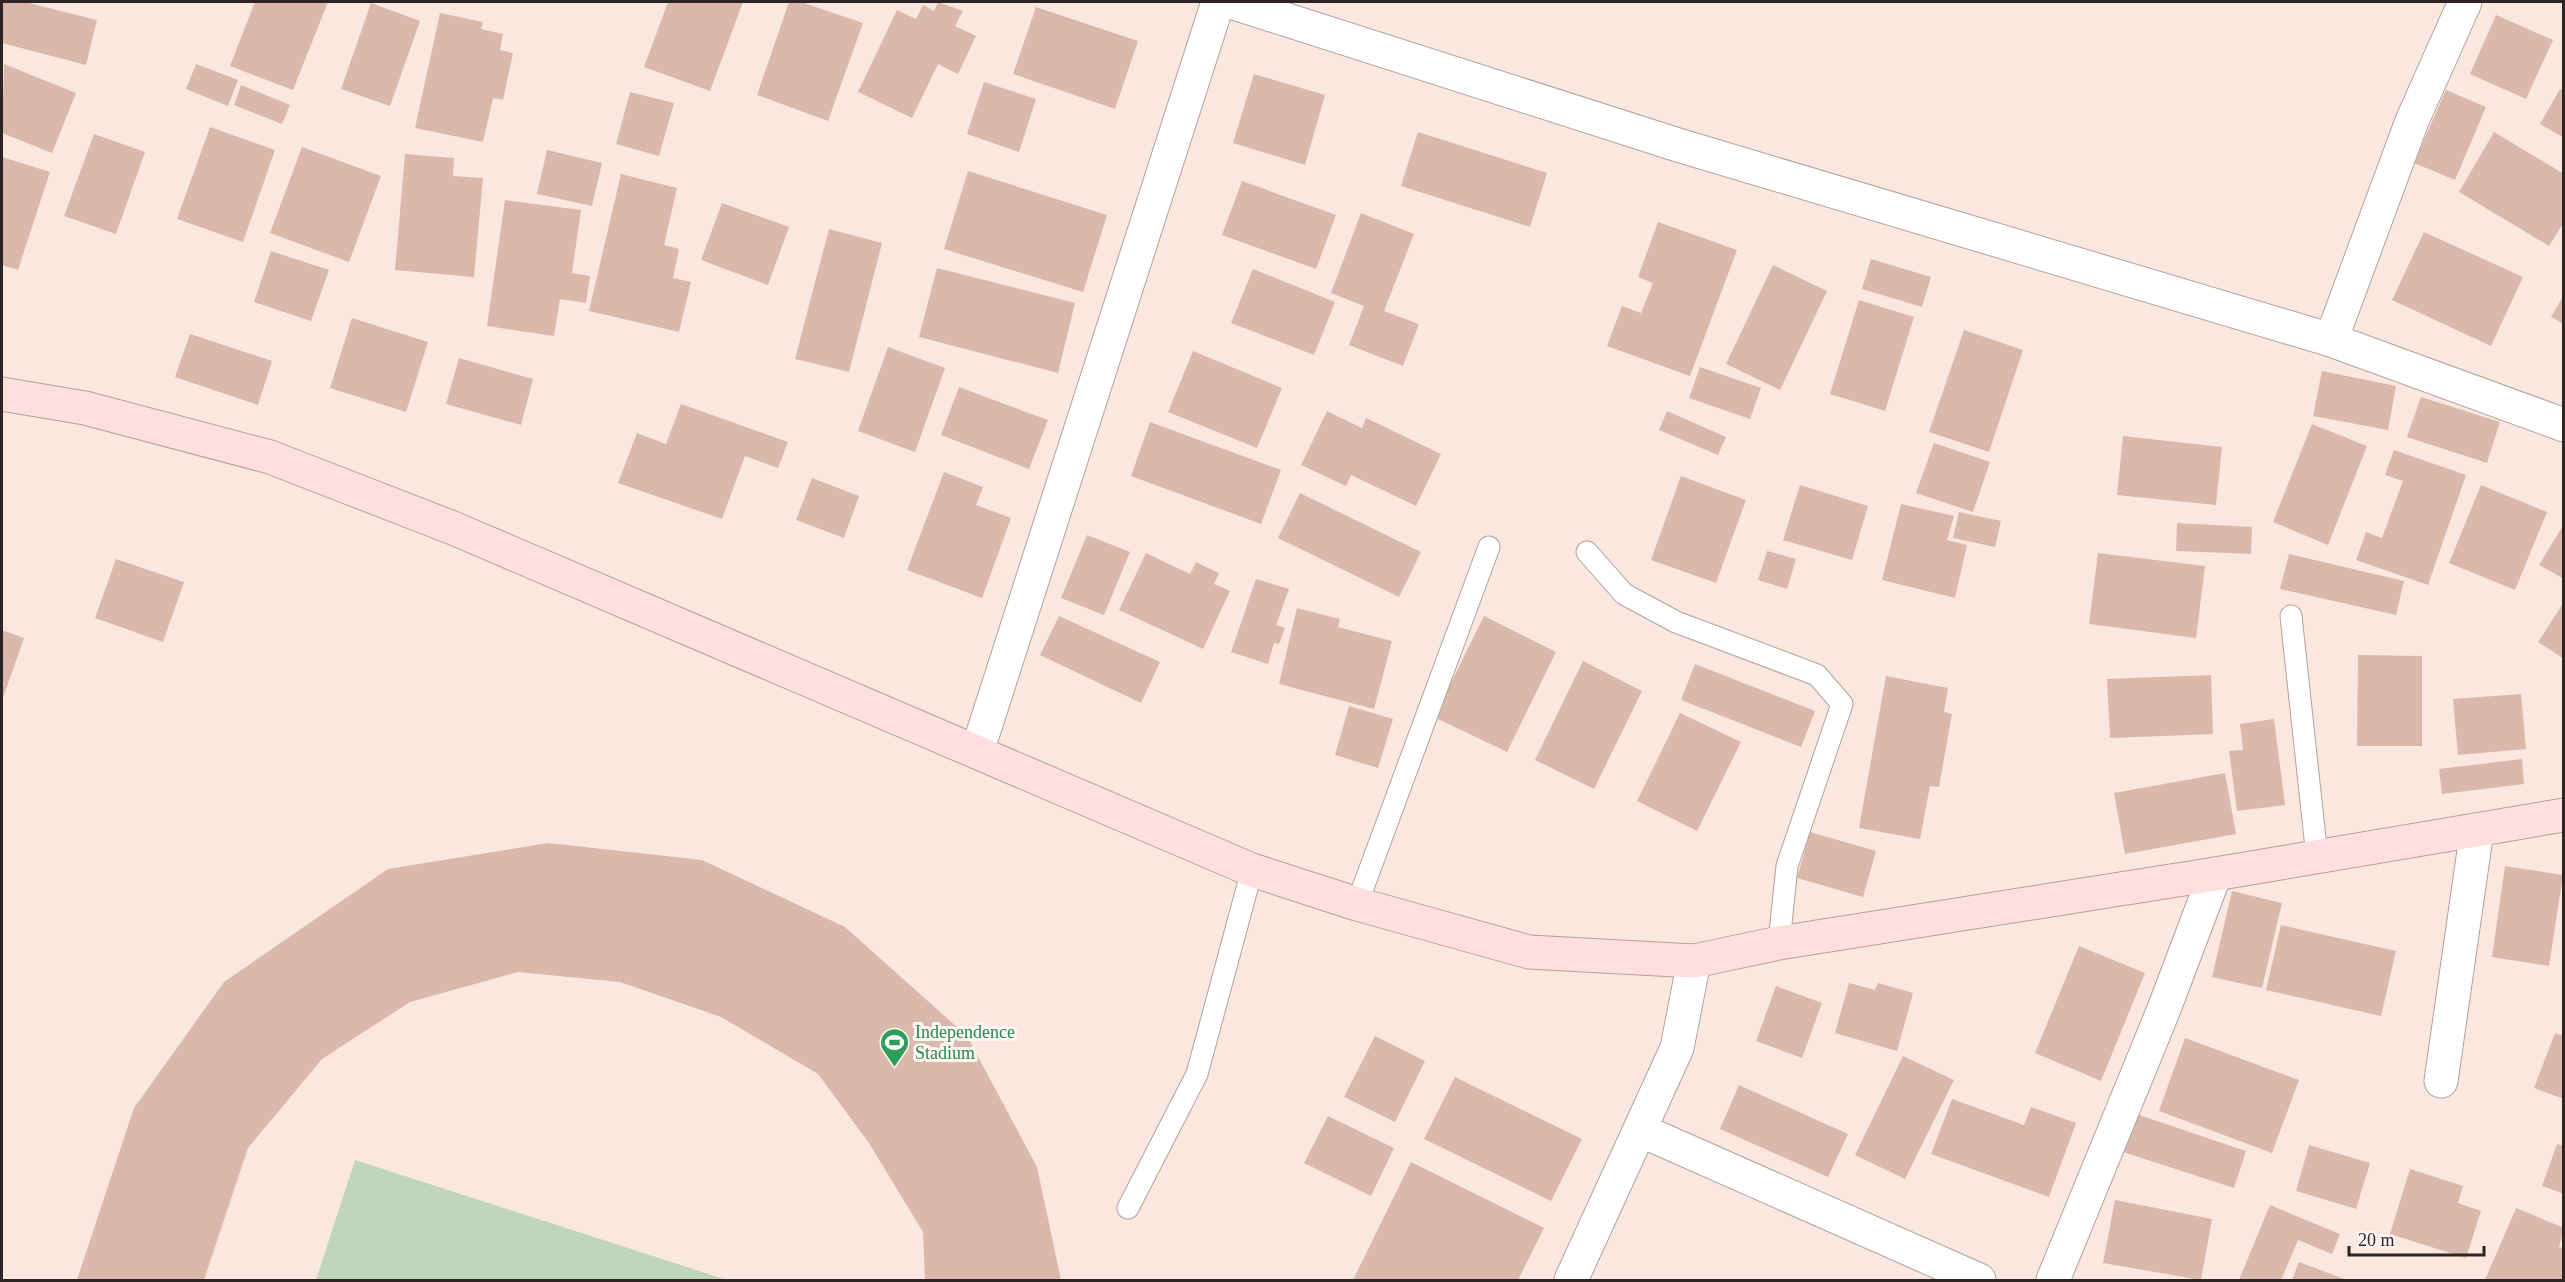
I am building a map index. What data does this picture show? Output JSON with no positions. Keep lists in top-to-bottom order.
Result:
{
  "places": {
    "sports": ["Independence Stadium"]
  },
  "scale_bar": "20 m"
}
